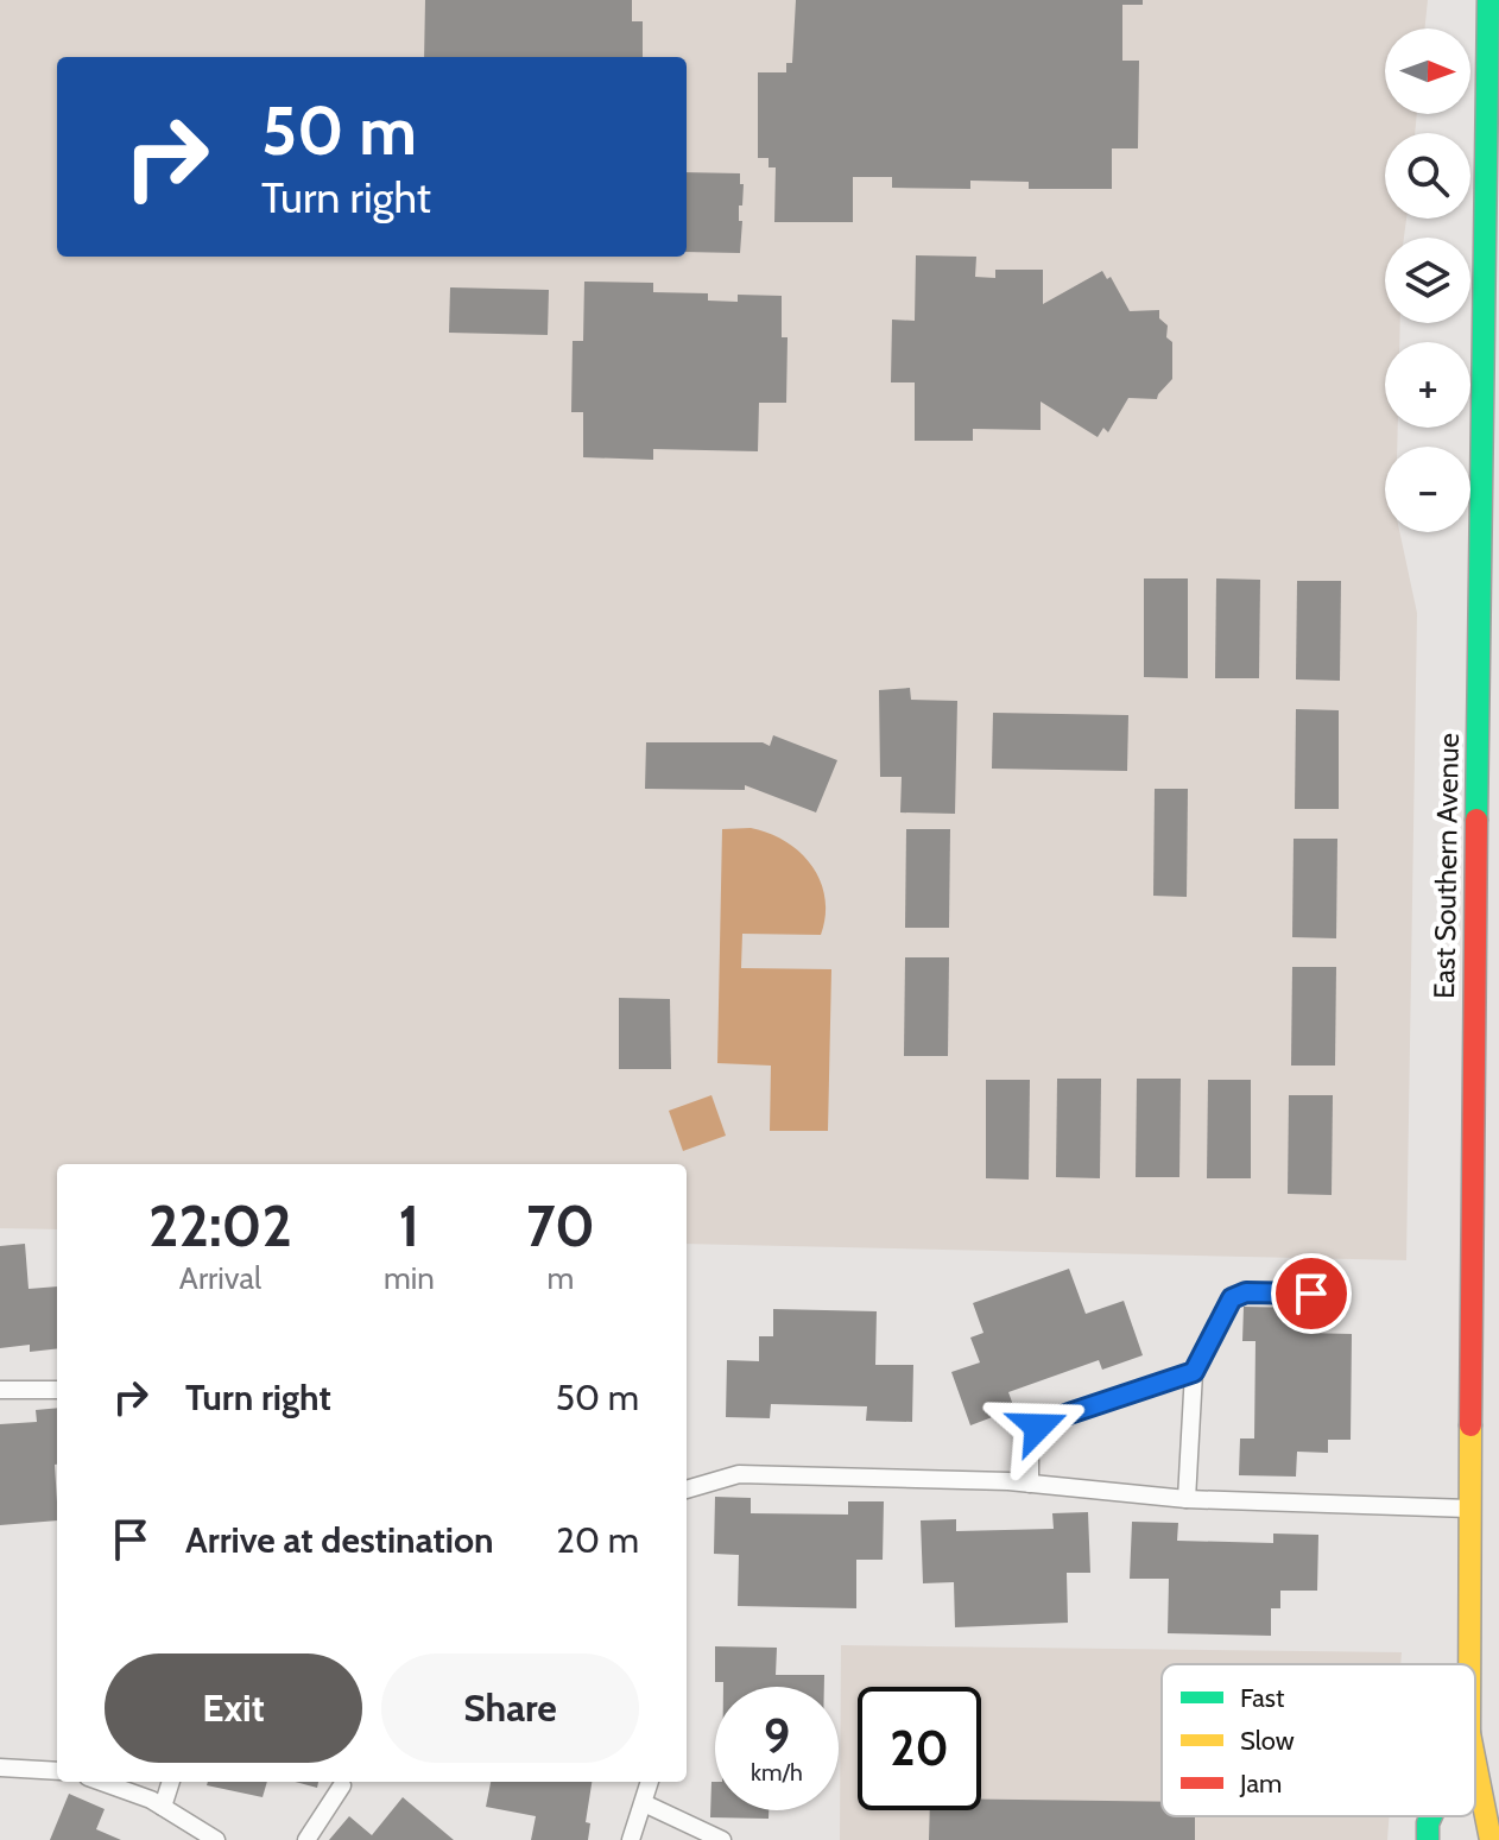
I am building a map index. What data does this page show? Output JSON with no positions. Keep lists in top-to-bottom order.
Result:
{
  "streets": {
    "main road": ["East Southern Avenue"]
  },
  "legend": ["Fast", "Slow", "Jam"],
  "north": "right",
  "page": {
    "map_buttons": ["+", "−"],
    "turn": ["50 m", "Turn right"],
    "eta": [
      "22:02",
      "Arrival",
      "1",
      "min",
      "70",
      "m"
    ],
    "list": [
      {
        "name": "Turn right",
        "value": "50 m"
      },
      {
        "name": "Arrive at destination",
        "value": "20 m"
      }
    ],
    "buttons": ["Exit", "Share"],
    "speed": "9 km/h",
    "limit": "20"
  }
}
